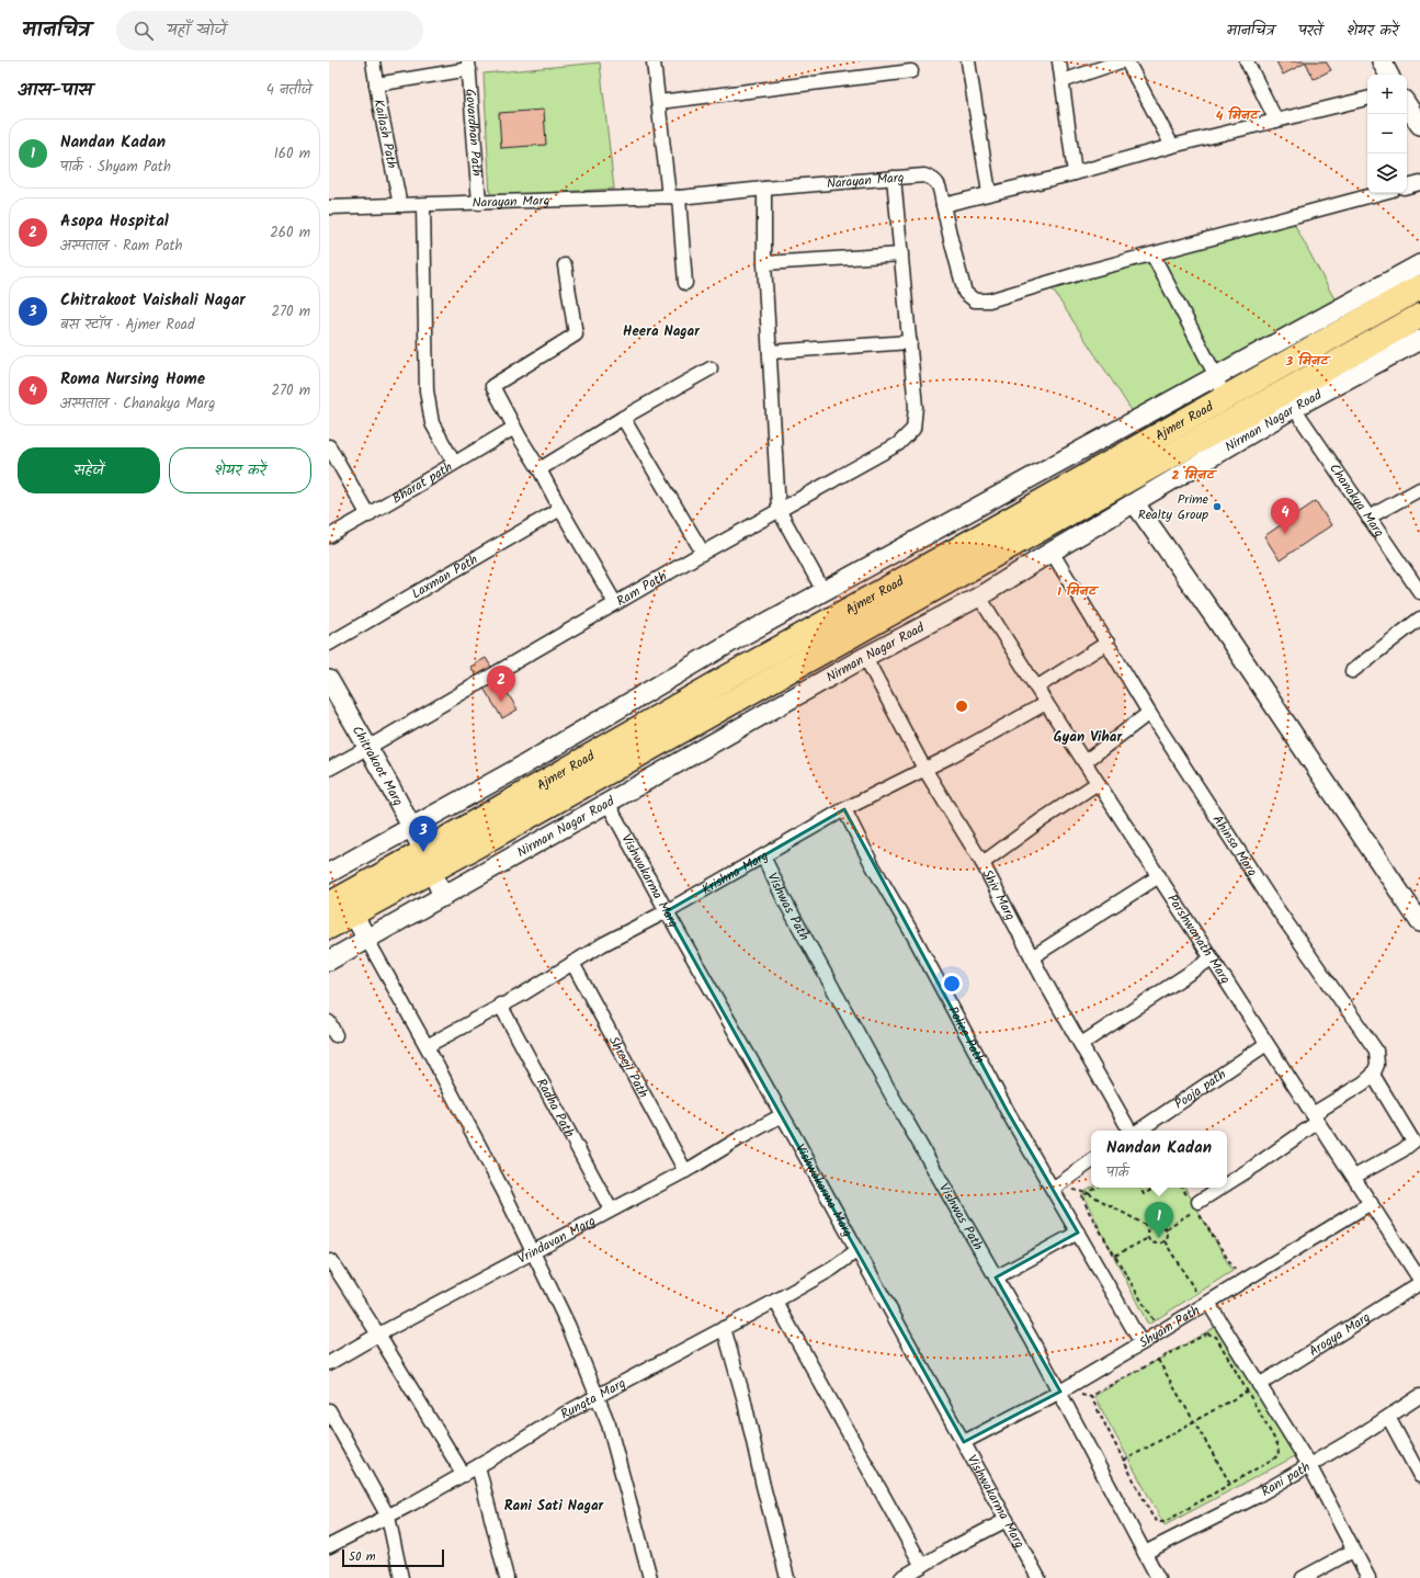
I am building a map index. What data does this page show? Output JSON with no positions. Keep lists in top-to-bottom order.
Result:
{
  "streets": {
    "highway": ["Ajmer Road"],
    "street": [
      "Govardhan Path",
      "Kailash Path",
      "Narayan Marg",
      "Nirman Nagar Road",
      "Bharat path",
      "Chanakya Marg",
      "Laxman Path",
      "Ram Path",
      "Chitrakoot Marg",
      "Ahinsa Marg",
      "Krishna Marg",
      "Vishwakarma Marg",
      "Shiv Marg",
      "Vishwas Path",
      "Parshwanath Marg",
      "Police Path",
      "Shreeji Path",
      "Pooja path",
      "Radha Path",
      "Vrindavan Marg",
      "Shyam Path",
      "Arogya Marg",
      "Rungta Marg",
      "Rani path"
    ]
  },
  "crossings": [
    ["Govardhan Path", "Narayan Marg"],
    ["Kailash Path", "Narayan Marg"],
    ["Nirman Nagar Road", "Chanakya Marg"],
    ["Nirman Nagar Road", "Chitrakoot Marg"],
    ["Nirman Nagar Road", "Ahinsa Marg"],
    ["Nirman Nagar Road", "Vishwakarma Marg"],
    ["Nirman Nagar Road", "Shiv Marg"],
    ["Nirman Nagar Road", "Parshwanath Marg"],
    ["Ajmer Road", "Chitrakoot Marg"],
    ["Ram Path", "Chitrakoot Marg"],
    ["Krishna Marg", "Vishwakarma Marg"],
    ["Krishna Marg", "Shiv Marg"],
    ["Krishna Marg", "Vishwas Path"],
    ["Krishna Marg", "Parshwanath Marg"],
    ["Krishna Marg", "Police Path"],
    ["Krishna Marg", "Shreeji Path"],
    ["Krishna Marg", "Radha Path"],
    ["Vishwakarma Marg", "Vrindavan Marg"],
    ["Vishwakarma Marg", "Shyam Path"],
    ["Vishwakarma Marg", "Rungta Marg"],
    ["Vishwas Path", "Shyam Path"],
    ["Vishwas Path", "Rani path"],
    ["Parshwanath Marg", "Pooja path"],
    ["Parshwanath Marg", "Shyam Path"],
    ["Parshwanath Marg", "Arogya Marg"],
    ["Police Path", "Shyam Path"],
    ["Shreeji Path", "Vrindavan Marg"],
    ["Radha Path", "Vrindavan Marg"]
  ],
  "districts": ["Heera Nagar", "Gyan Vihar", "Rani Sati Nagar"],
  "places": ["Prime Realty Group"],
  "scale_bar": "50 m",
  "page": {
    "header": "मानचित्र",
    "search": "यहाँ खोजें",
    "nav": ["मानचित्र", "परतें", "शेयर करें"],
    "heading": ["आस-पास", "4 नतीजे"],
    "map_buttons": ["+", "−"],
    "list": [
      {
        "mark": "1",
        "name": "Nandan Kadan",
        "note": "पार्क · Shyam Path",
        "value": "160 m"
      },
      {
        "mark": "2",
        "name": "Asopa Hospital",
        "note": "अस्पताल · Ram Path",
        "value": "260 m"
      },
      {
        "mark": "3",
        "name": "Chitrakoot Vaishali Nagar",
        "note": "बस स्टॉप · Ajmer Road",
        "value": "270 m"
      },
      {
        "mark": "4",
        "name": "Roma Nursing Home",
        "note": "अस्पताल · Chanakya Marg",
        "value": "270 m"
      }
    ],
    "buttons": ["सहेजें", "शेयर करें"],
    "pins": [
      "4",
      "2",
      "3",
      "1"
    ],
    "popup": ["Nandan Kadan", "पार्क"],
    "scale": "50 m"
  },
  "rings": [
    "4 मिनट",
    "3 मिनट",
    "2 मिनट",
    "1 मिनट"
  ]
}
